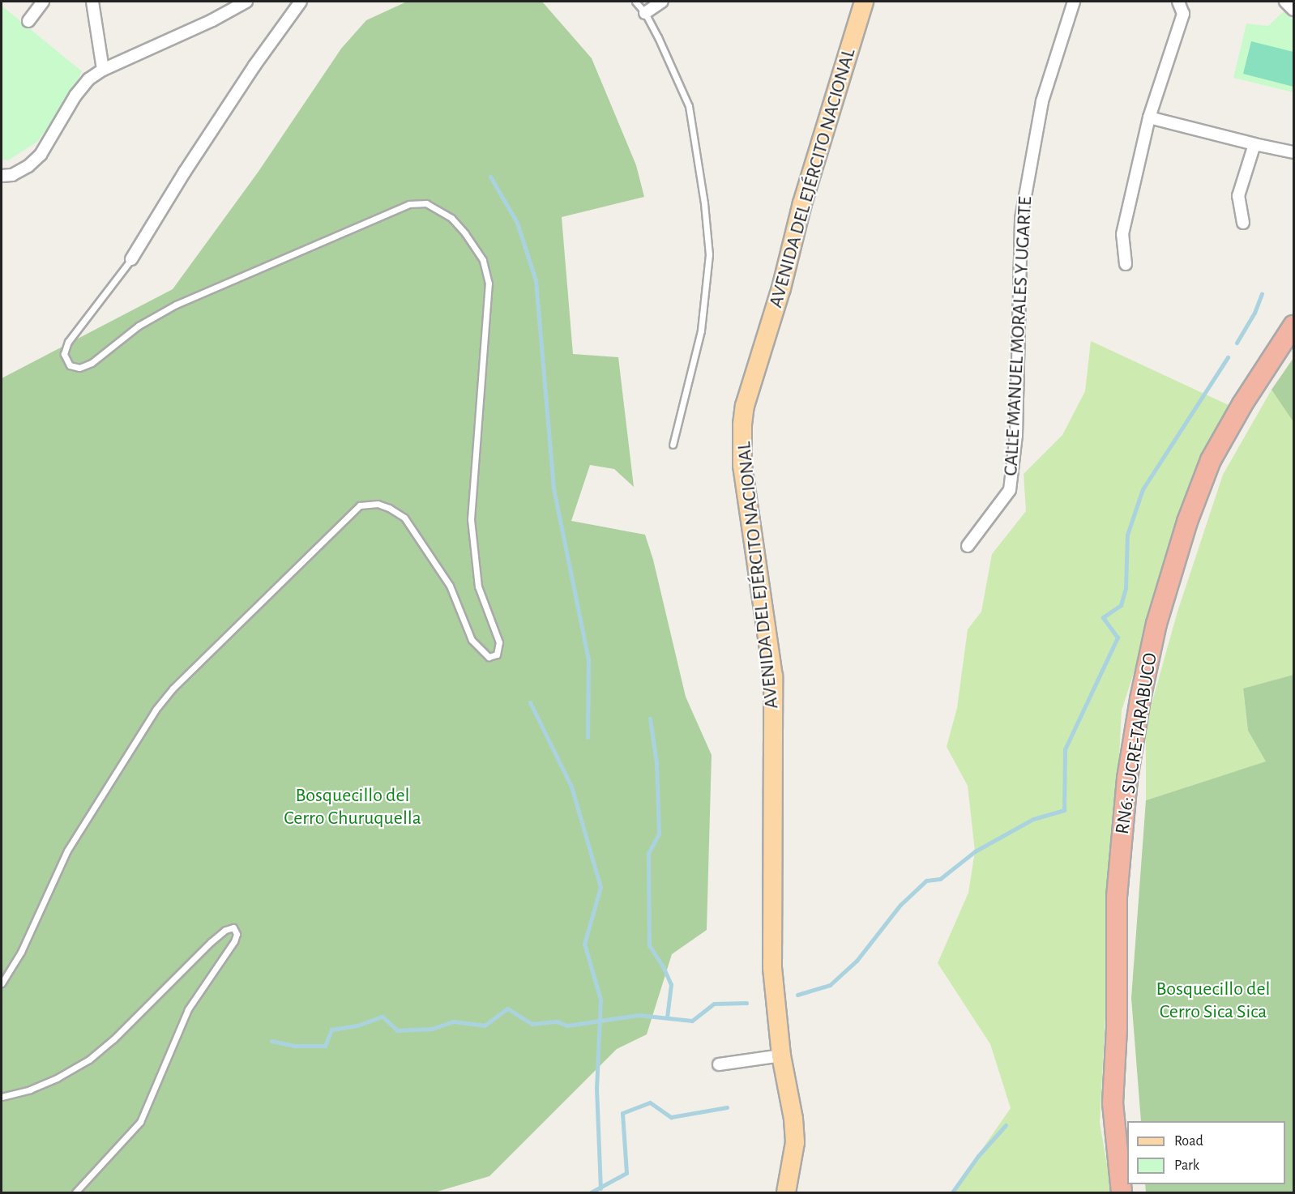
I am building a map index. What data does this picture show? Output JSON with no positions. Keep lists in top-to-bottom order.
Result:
{
  "streets": {
    "highway": ["RN6: SUCRE-TARABUCO"],
    "main road": ["AVENIDA DEL EJÉRCITO NACIONAL"],
    "street": ["CALLE MANUEL MORALES Y UGARTE"]
  },
  "parks": ["Bosquecillo del Cerro Churuquella", "Bosquecillo del Cerro Sica Sica"],
  "legend": ["Road", "Park"]
}
